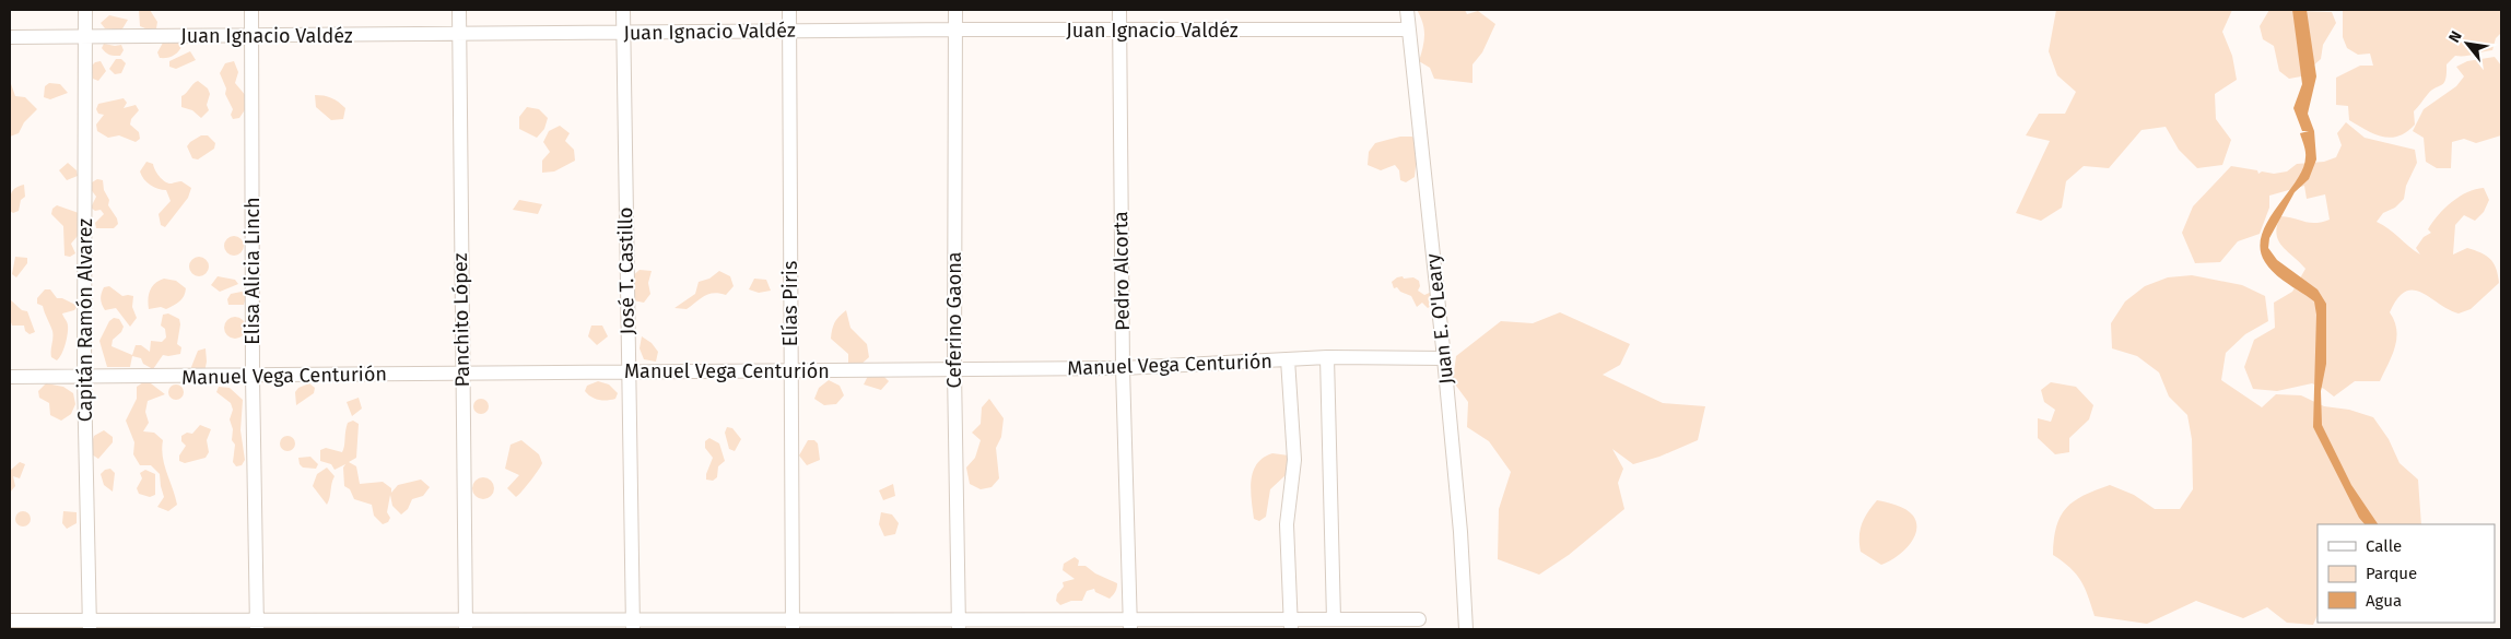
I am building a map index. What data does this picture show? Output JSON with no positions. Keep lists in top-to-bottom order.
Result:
{
  "streets": {
    "street": [
      "Juan Ignacio Valdéz",
      "Elisa Alicia Linch",
      "José T. Castillo",
      "Pedro Alcorta",
      "Elías Piris",
      "Juan E. O'Leary",
      "Capitán Ramón Alvarez",
      "Panchito López",
      "Ceferino Gaona",
      "Manuel Vega Centurión"
    ]
  },
  "crossings": [
    ["Juan Ignacio Valdéz", "Elisa Alicia Linch"],
    ["Juan Ignacio Valdéz", "José T. Castillo"],
    ["Juan Ignacio Valdéz", "Pedro Alcorta"],
    ["Juan Ignacio Valdéz", "Elías Piris"],
    ["Juan Ignacio Valdéz", "Juan E. O'Leary"],
    ["Juan Ignacio Valdéz", "Capitán Ramón Alvarez"],
    ["Juan Ignacio Valdéz", "Panchito López"],
    ["Juan Ignacio Valdéz", "Ceferino Gaona"],
    ["Elisa Alicia Linch", "Manuel Vega Centurión"],
    ["José T. Castillo", "Manuel Vega Centurión"],
    ["Pedro Alcorta", "Manuel Vega Centurión"],
    ["Elías Piris", "Manuel Vega Centurión"],
    ["Juan E. O'Leary", "Manuel Vega Centurión"],
    ["Capitán Ramón Alvarez", "Manuel Vega Centurión"],
    ["Panchito López", "Manuel Vega Centurión"],
    ["Ceferino Gaona", "Manuel Vega Centurión"]
  ],
  "legend": ["Calle", "Parque", "Agua"],
  "north": "top left"
}
